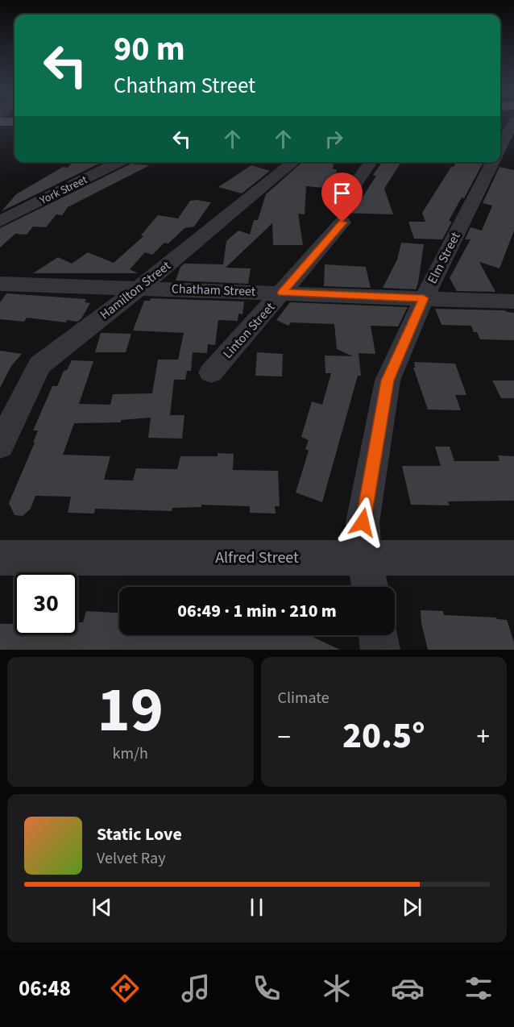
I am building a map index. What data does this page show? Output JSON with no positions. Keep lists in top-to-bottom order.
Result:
{
  "streets": {
    "street": [
      "York Street",
      "Elm Street",
      "Hamilton Street",
      "Chatham Street",
      "Linton Street",
      "Alfred Street"
    ]
  },
  "crossings": [
    ["Elm Street", "Chatham Street"],
    ["Elm Street", "Alfred Street"],
    ["Hamilton Street", "Chatham Street"],
    ["Chatham Street", "Linton Street"]
  ],
  "page": {
    "turn": ["90 m", "Chatham Street"],
    "limit": "30",
    "trip": "06:49 · 1 min · 210 m",
    "tile": [
      ["19", "km/h"],
      "Climate"
    ],
    "heat": ["−", "20.5°", "+"],
    "song": ["Static Love", "Velvet Ray"],
    "tabs": "06:48"
  }
}
